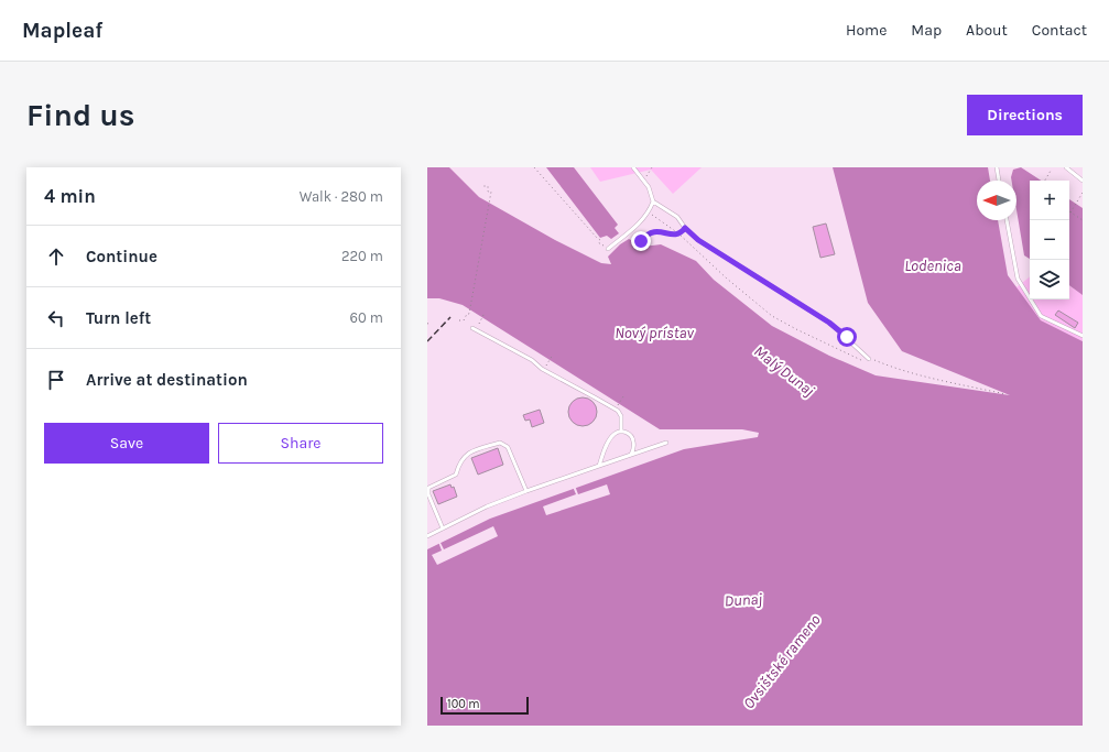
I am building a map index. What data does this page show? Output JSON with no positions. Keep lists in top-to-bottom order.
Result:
{
  "water": [
    "Lodenica",
    "Nový prístav",
    "Malý Dunaj",
    "Dunaj",
    "Ovsištské rameno"
  ],
  "scale_bar": "100 m",
  "north": "left",
  "page": {
    "header": "Mapleaf",
    "nav": [
      "Home",
      "Map",
      "About",
      "Contact"
    ],
    "buttons": [
      "Directions",
      ["Save", "Share"]
    ],
    "title": "Find us",
    "heading": ["4 min", "Walk · 280 m"],
    "map_buttons": ["+", "−"],
    "list": [
      ["Continue", "220 m"],
      ["Turn left", "60 m"],
      "Arrive at destination"
    ],
    "scale": "100 m"
  }
}
